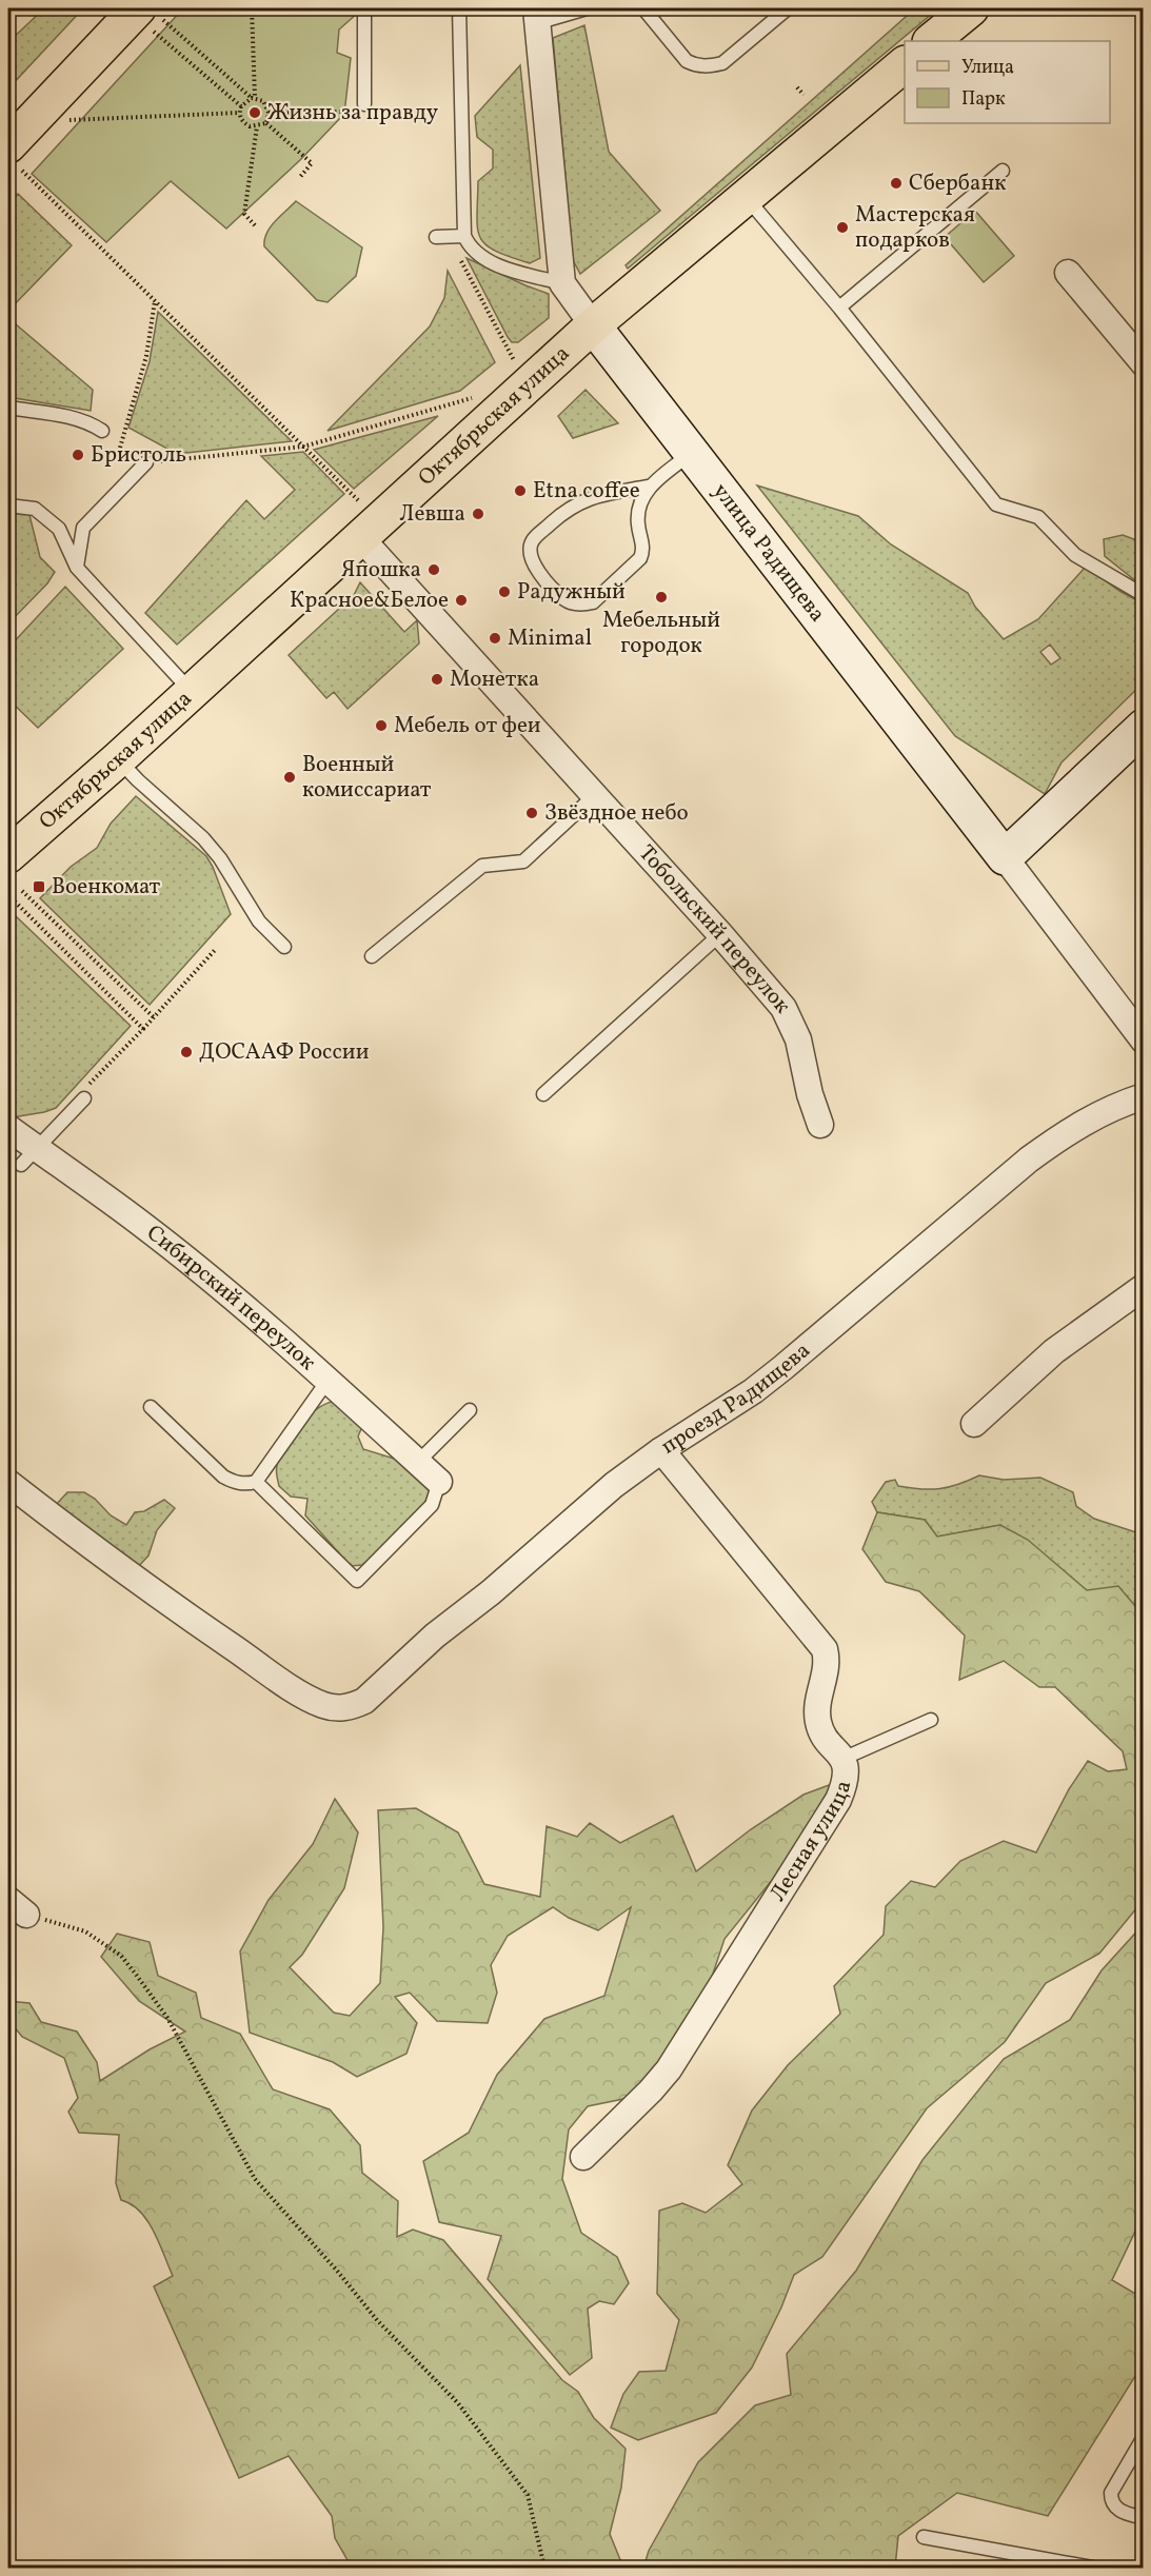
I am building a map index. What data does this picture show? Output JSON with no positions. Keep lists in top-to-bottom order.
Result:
{
  "streets": {
    "main road": ["Октябрьская улица", "улица Радищева"],
    "street": [
      "Тобольский переулок",
      "Сибирский переулок",
      "проезд Радищева",
      "Лесная улица"
    ]
  },
  "crossings": [
    ["Октябрьская улица", "улица Радищева"],
    ["Октябрьская улица", "Тобольский переулок"],
    ["проезд Радищева", "Лесная улица"]
  ],
  "places": {
    "other": [
      "Жизнь за правду",
      "Сбербанк",
      "Мастерская подарков",
      "Бристоль",
      "Etna coffee",
      "Левша",
      "Япошка",
      "Радужный",
      "Мебельный городок",
      "Красное&Белое",
      "Minimal",
      "Монетка",
      "Мебель от феи",
      "Военный комиссариат",
      "Звёздное небо",
      "ДОСААФ России"
    ],
    "transit": ["Военкомат"]
  },
  "legend": ["Улица", "Парк"]
}
